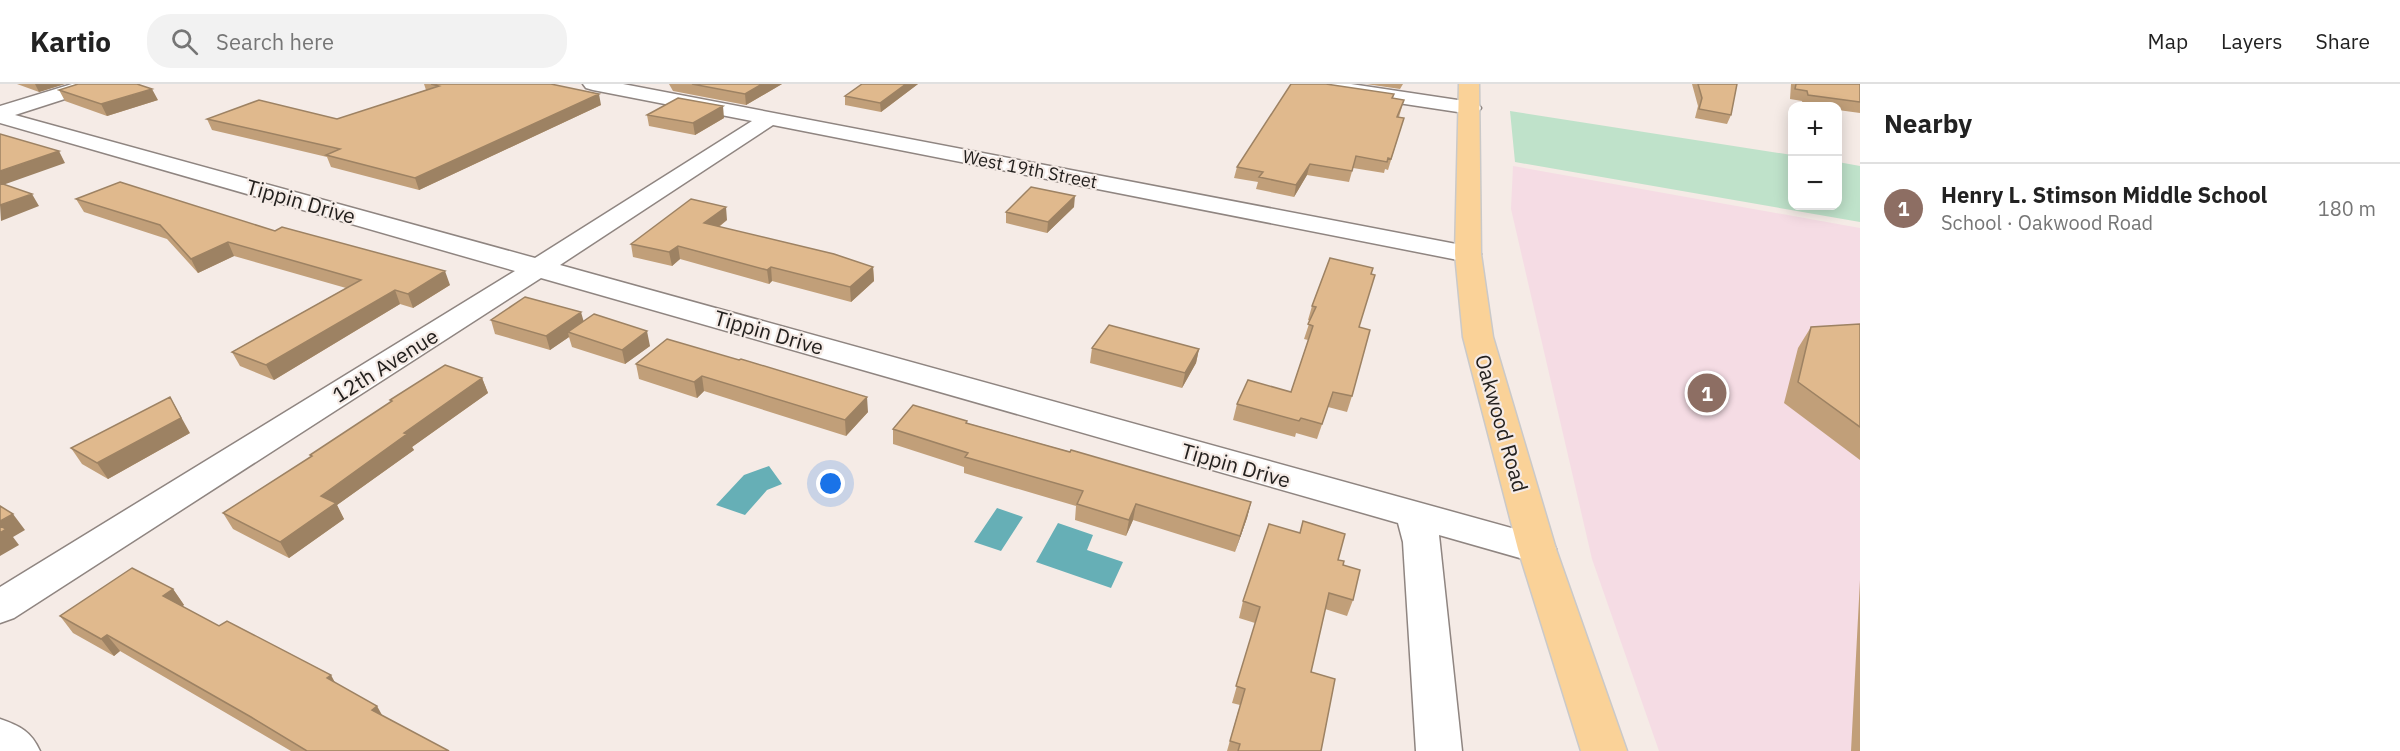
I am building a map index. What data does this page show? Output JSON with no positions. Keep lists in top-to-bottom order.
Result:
{
  "streets": {
    "main road": ["Oakwood Road"],
    "street": ["West 19th Street", "Tippin Drive", "12th Avenue"]
  },
  "crossings": [
    ["West 19th Street", "12th Avenue"],
    ["West 19th Street", "Oakwood Road"],
    ["Tippin Drive", "12th Avenue"],
    ["Tippin Drive", "Oakwood Road"]
  ],
  "page": {
    "header": "Kartio",
    "search": "Search here",
    "nav": ["Map", "Layers", "Share"],
    "heading": "Nearby",
    "map_buttons": ["+", "−"],
    "list": [
      {
        "mark": "1",
        "name": "Henry L. Stimson Middle School",
        "note": "School · Oakwood Road",
        "value": "180 m"
      }
    ],
    "pins": "1"
  }
}
